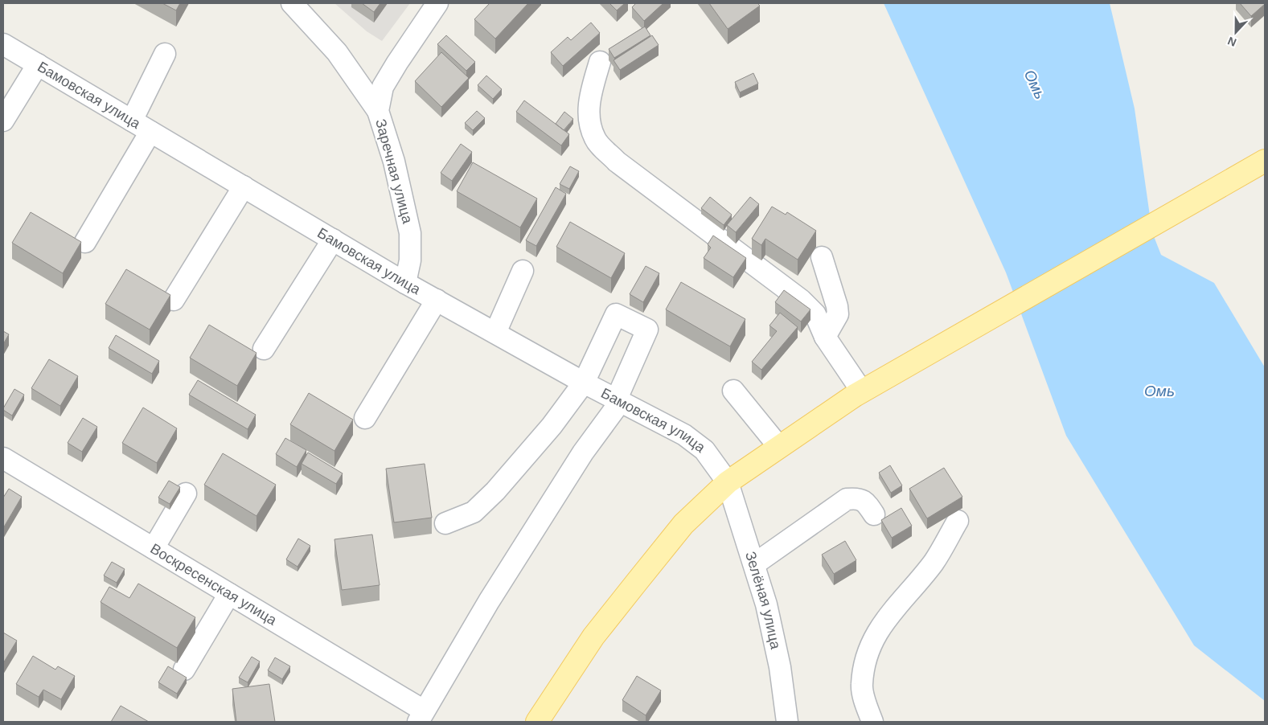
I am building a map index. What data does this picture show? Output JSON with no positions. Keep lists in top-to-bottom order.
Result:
{
  "streets": {
    "street": [
      "Бамовская улица",
      "Заречная улица",
      "Воскресенская улица",
      "Зелёная улица"
    ]
  },
  "crossings": [
    ["Бамовская улица", "Заречная улица"],
    ["Бамовская улица", "Зелёная улица"]
  ],
  "water": ["Омь"],
  "north": "bottom"
}
